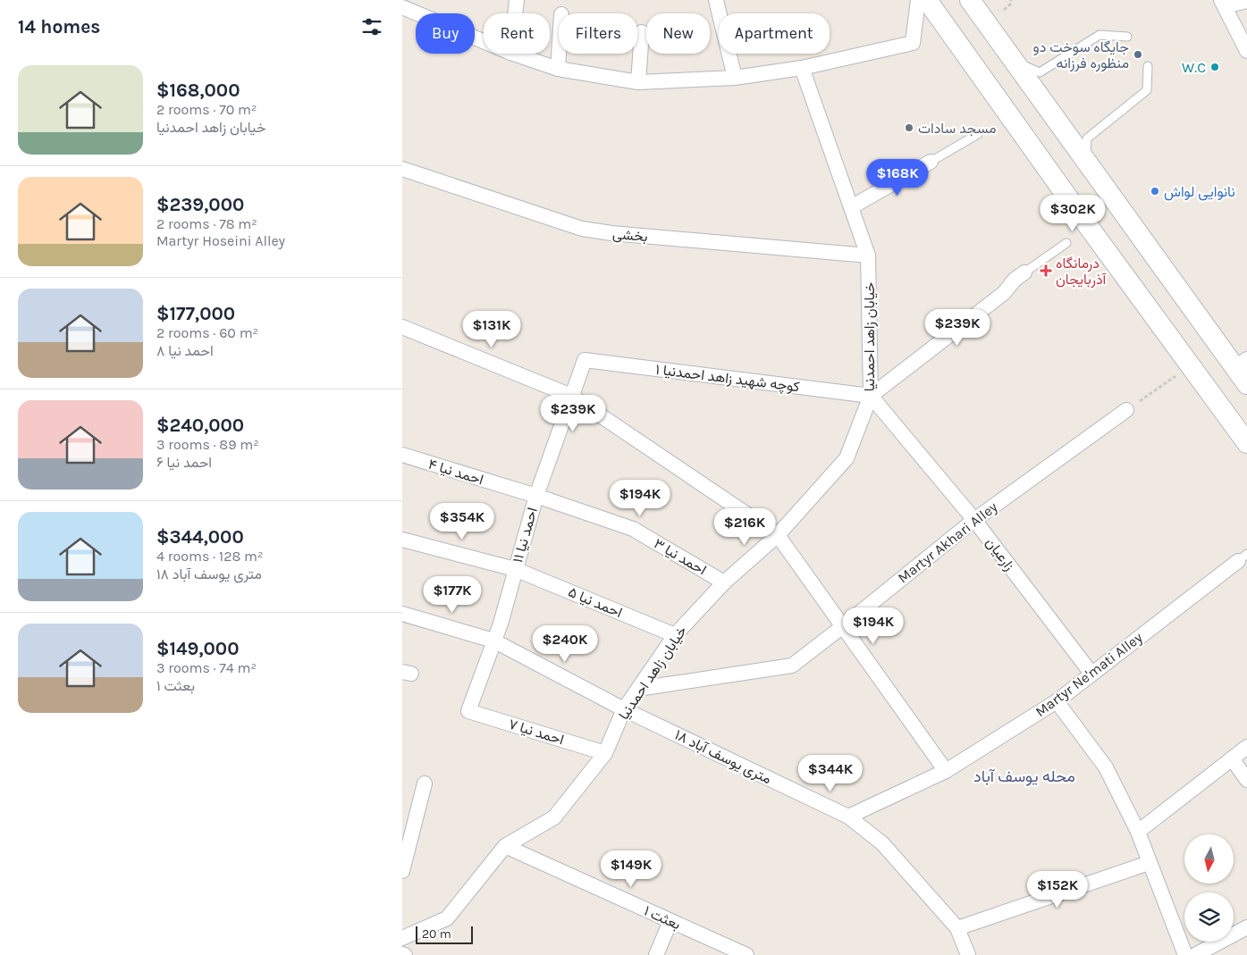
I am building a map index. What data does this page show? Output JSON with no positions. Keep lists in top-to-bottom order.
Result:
{
  "streets": {
    "street": [
      "بخشی",
      "خیابان زاهد احمدنیا",
      "کوچه شهید زاهد احمدنیا ۱",
      "احمد نیا ۴",
      "احمد نیا ۱۱",
      "Martyr Akhari Alley",
      "زارعیان",
      "احمد نیا ۳",
      "احمد نیا ۵",
      "Martyr Ne'mati Alley",
      "احمد نیا ۷",
      "۱۸ متری یوسف آباد",
      "بعثت ۱"
    ]
  },
  "crossings": [
    ["بخشی", "خیابان زاهد احمدنیا"],
    ["خیابان زاهد احمدنیا", "کوچه شهید زاهد احمدنیا ۱"],
    ["خیابان زاهد احمدنیا", "Martyr Akhari Alley"],
    ["خیابان زاهد احمدنیا", "زارعیان"],
    ["خیابان زاهد احمدنیا", "احمد نیا ۳"],
    ["خیابان زاهد احمدنیا", "احمد نیا ۵"],
    ["خیابان زاهد احمدنیا", "احمد نیا ۷"],
    ["خیابان زاهد احمدنیا", "۱۸ متری یوسف آباد"],
    ["خیابان زاهد احمدنیا", "بعثت ۱"],
    ["کوچه شهید زاهد احمدنیا ۱", "احمد نیا ۱۱"],
    ["کوچه شهید زاهد احمدنیا ۱", "زارعیان"],
    ["احمد نیا ۴", "احمد نیا ۱۱"],
    ["احمد نیا ۴", "احمد نیا ۳"],
    ["احمد نیا ۱۱", "احمد نیا ۳"],
    ["احمد نیا ۱۱", "احمد نیا ۵"],
    ["احمد نیا ۱۱", "احمد نیا ۷"],
    ["احمد نیا ۱۱", "۱۸ متری یوسف آباد"],
    ["Martyr Akhari Alley", "زارعیان"],
    ["زارعیان", "Martyr Ne'mati Alley"],
    ["Martyr Ne'mati Alley", "۱۸ متری یوسف آباد"]
  ],
  "districts": ["محله یوسف آباد"],
  "places": {
    "other": [
      "جایگاه سوخت دو منظوره فرزانه",
      "W.C",
      "مسجد سادات",
      "نانوایی لواش"
    ],
    "health": ["درمانگاه آذربایجان"]
  },
  "scale_bar": "20 m",
  "north": "bottom",
  "page": {
    "heading": "14 homes",
    "chip": [
      "Buy",
      "Rent",
      "Filters",
      "New",
      "Apartment"
    ],
    "list": [
      {
        "name": "$168,000",
        "note": "2 rooms · 70 m² · خیابان زاهد احمدنیا"
      },
      {
        "name": "$239,000",
        "note": "2 rooms · 78 m² · Martyr Hoseini Alley"
      },
      {
        "name": "$177,000",
        "note": "2 rooms · 60 m² · احمد نیا ۸"
      },
      {
        "name": "$240,000",
        "note": "3 rooms · 89 m² · احمد نیا ۶"
      },
      {
        "name": "$344,000",
        "note": "4 rooms · 128 m² · ۱۸ متری یوسف آباد"
      },
      {
        "name": "$149,000",
        "note": "3 rooms · 74 m² · بعثت ۱"
      }
    ],
    "price": [
      "$168K",
      "$302K",
      "$239K",
      "$131K",
      "$239K",
      "$194K",
      "$354K",
      "$216K",
      "$177K",
      "$194K",
      "$240K",
      "$344K",
      "$149K",
      "$152K"
    ],
    "scale": "20 m"
  }
}
